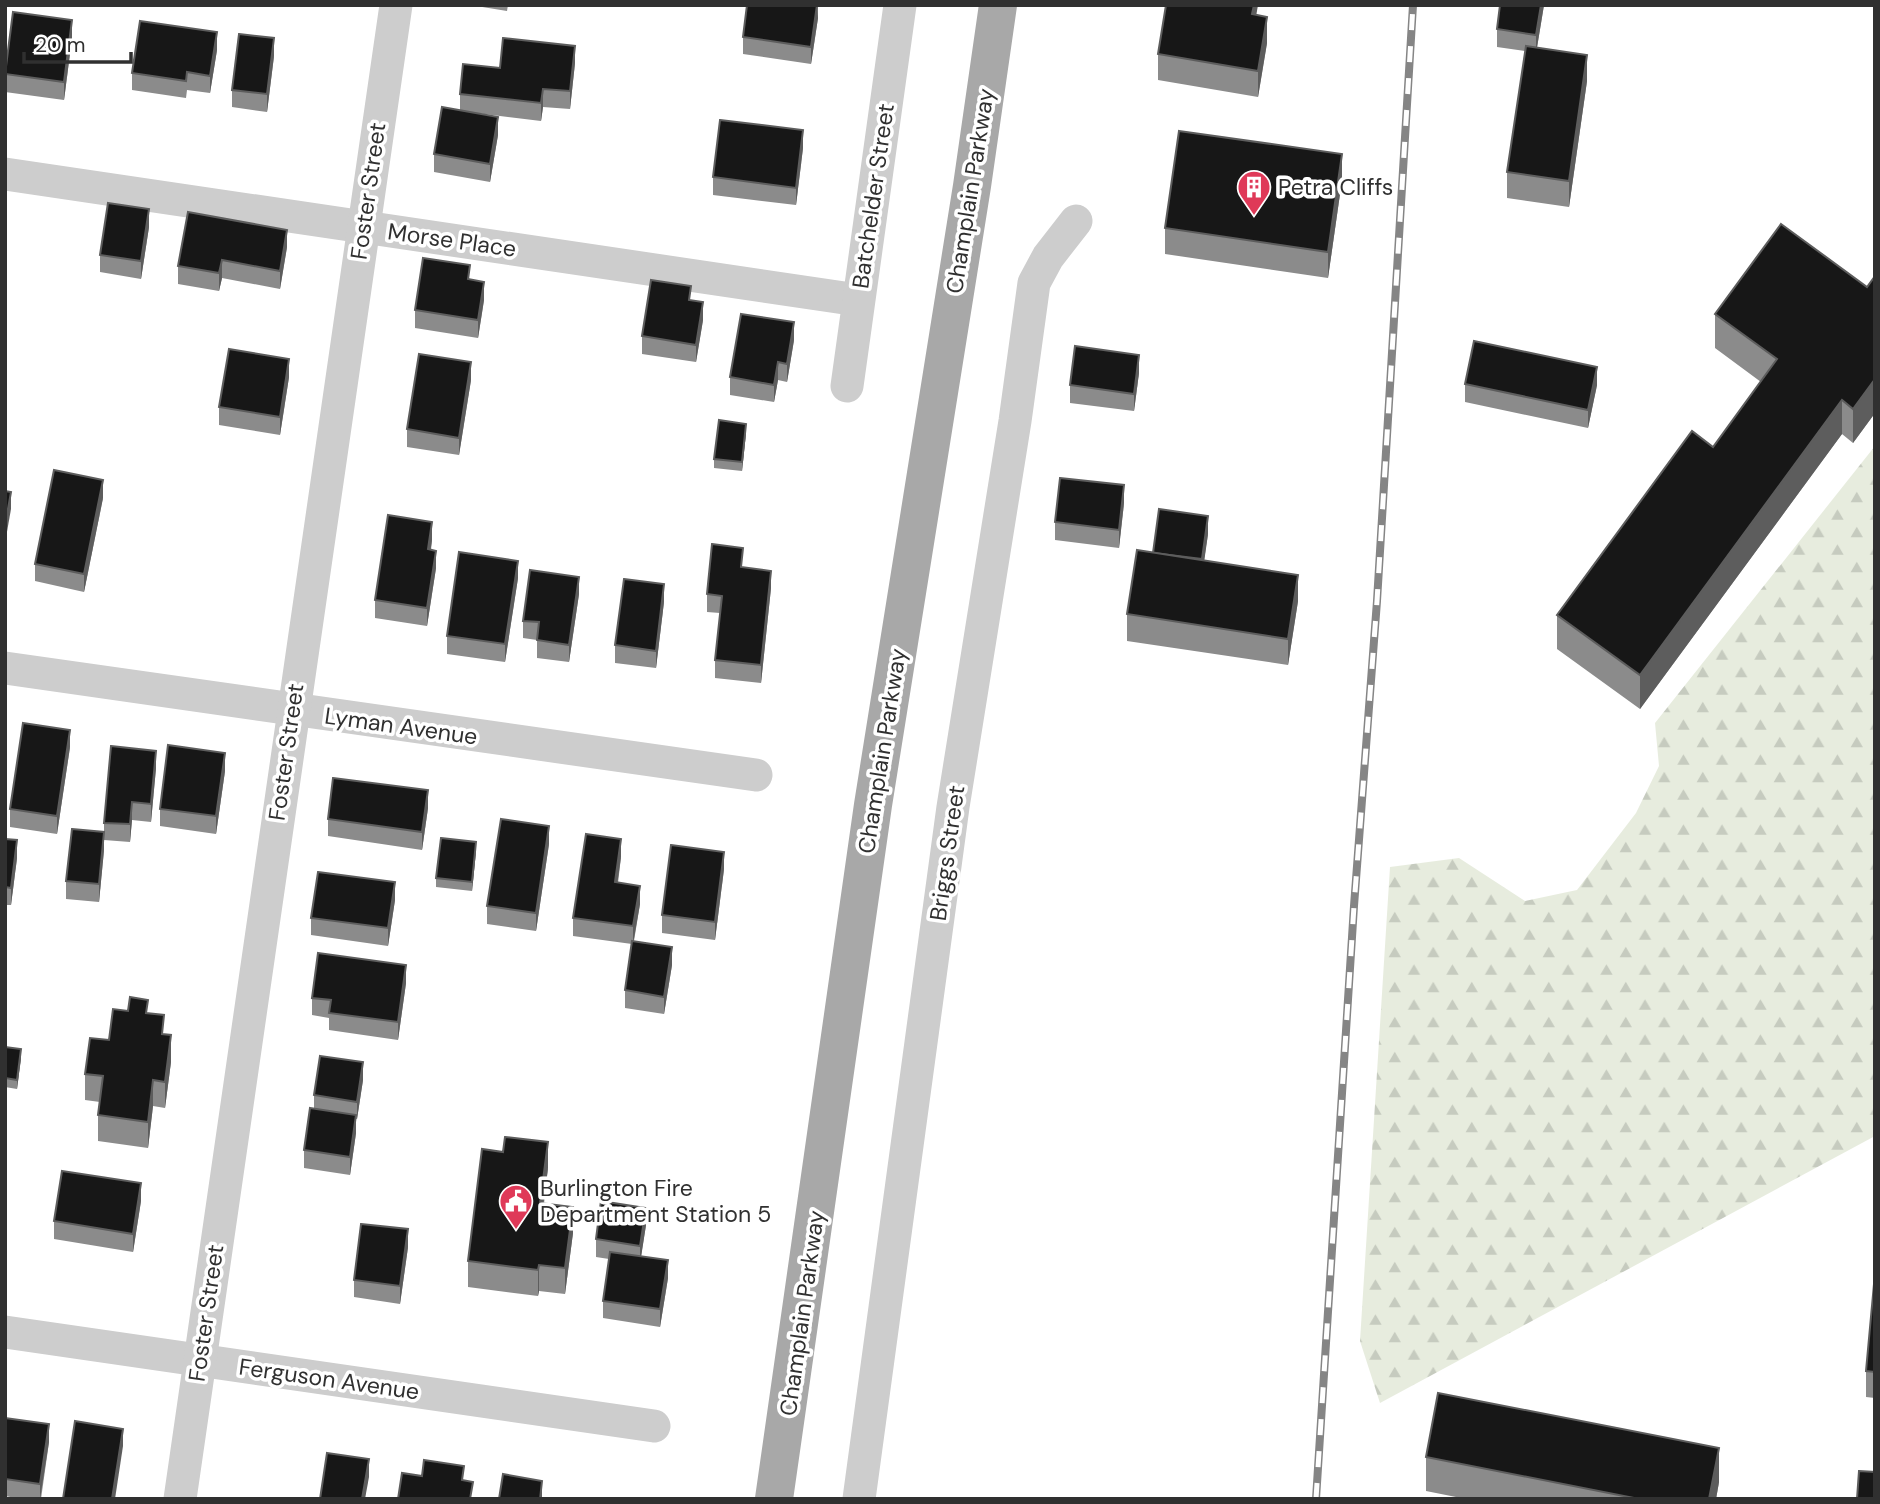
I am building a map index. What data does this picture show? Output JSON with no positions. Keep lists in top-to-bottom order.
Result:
{
  "streets": {
    "main road": ["Champlain Parkway"],
    "street": [
      "Foster Street",
      "Batchelder Street",
      "Morse Place",
      "Lyman Avenue",
      "Briggs Street",
      "Ferguson Avenue"
    ]
  },
  "crossings": [
    ["Foster Street", "Morse Place"],
    ["Foster Street", "Lyman Avenue"],
    ["Foster Street", "Ferguson Avenue"],
    ["Batchelder Street", "Morse Place"]
  ],
  "places": {
    "building": ["Petra Cliffs"],
    "public building": ["Burlington Fire Department Station 5"]
  },
  "scale_bar": "20 m"
}
